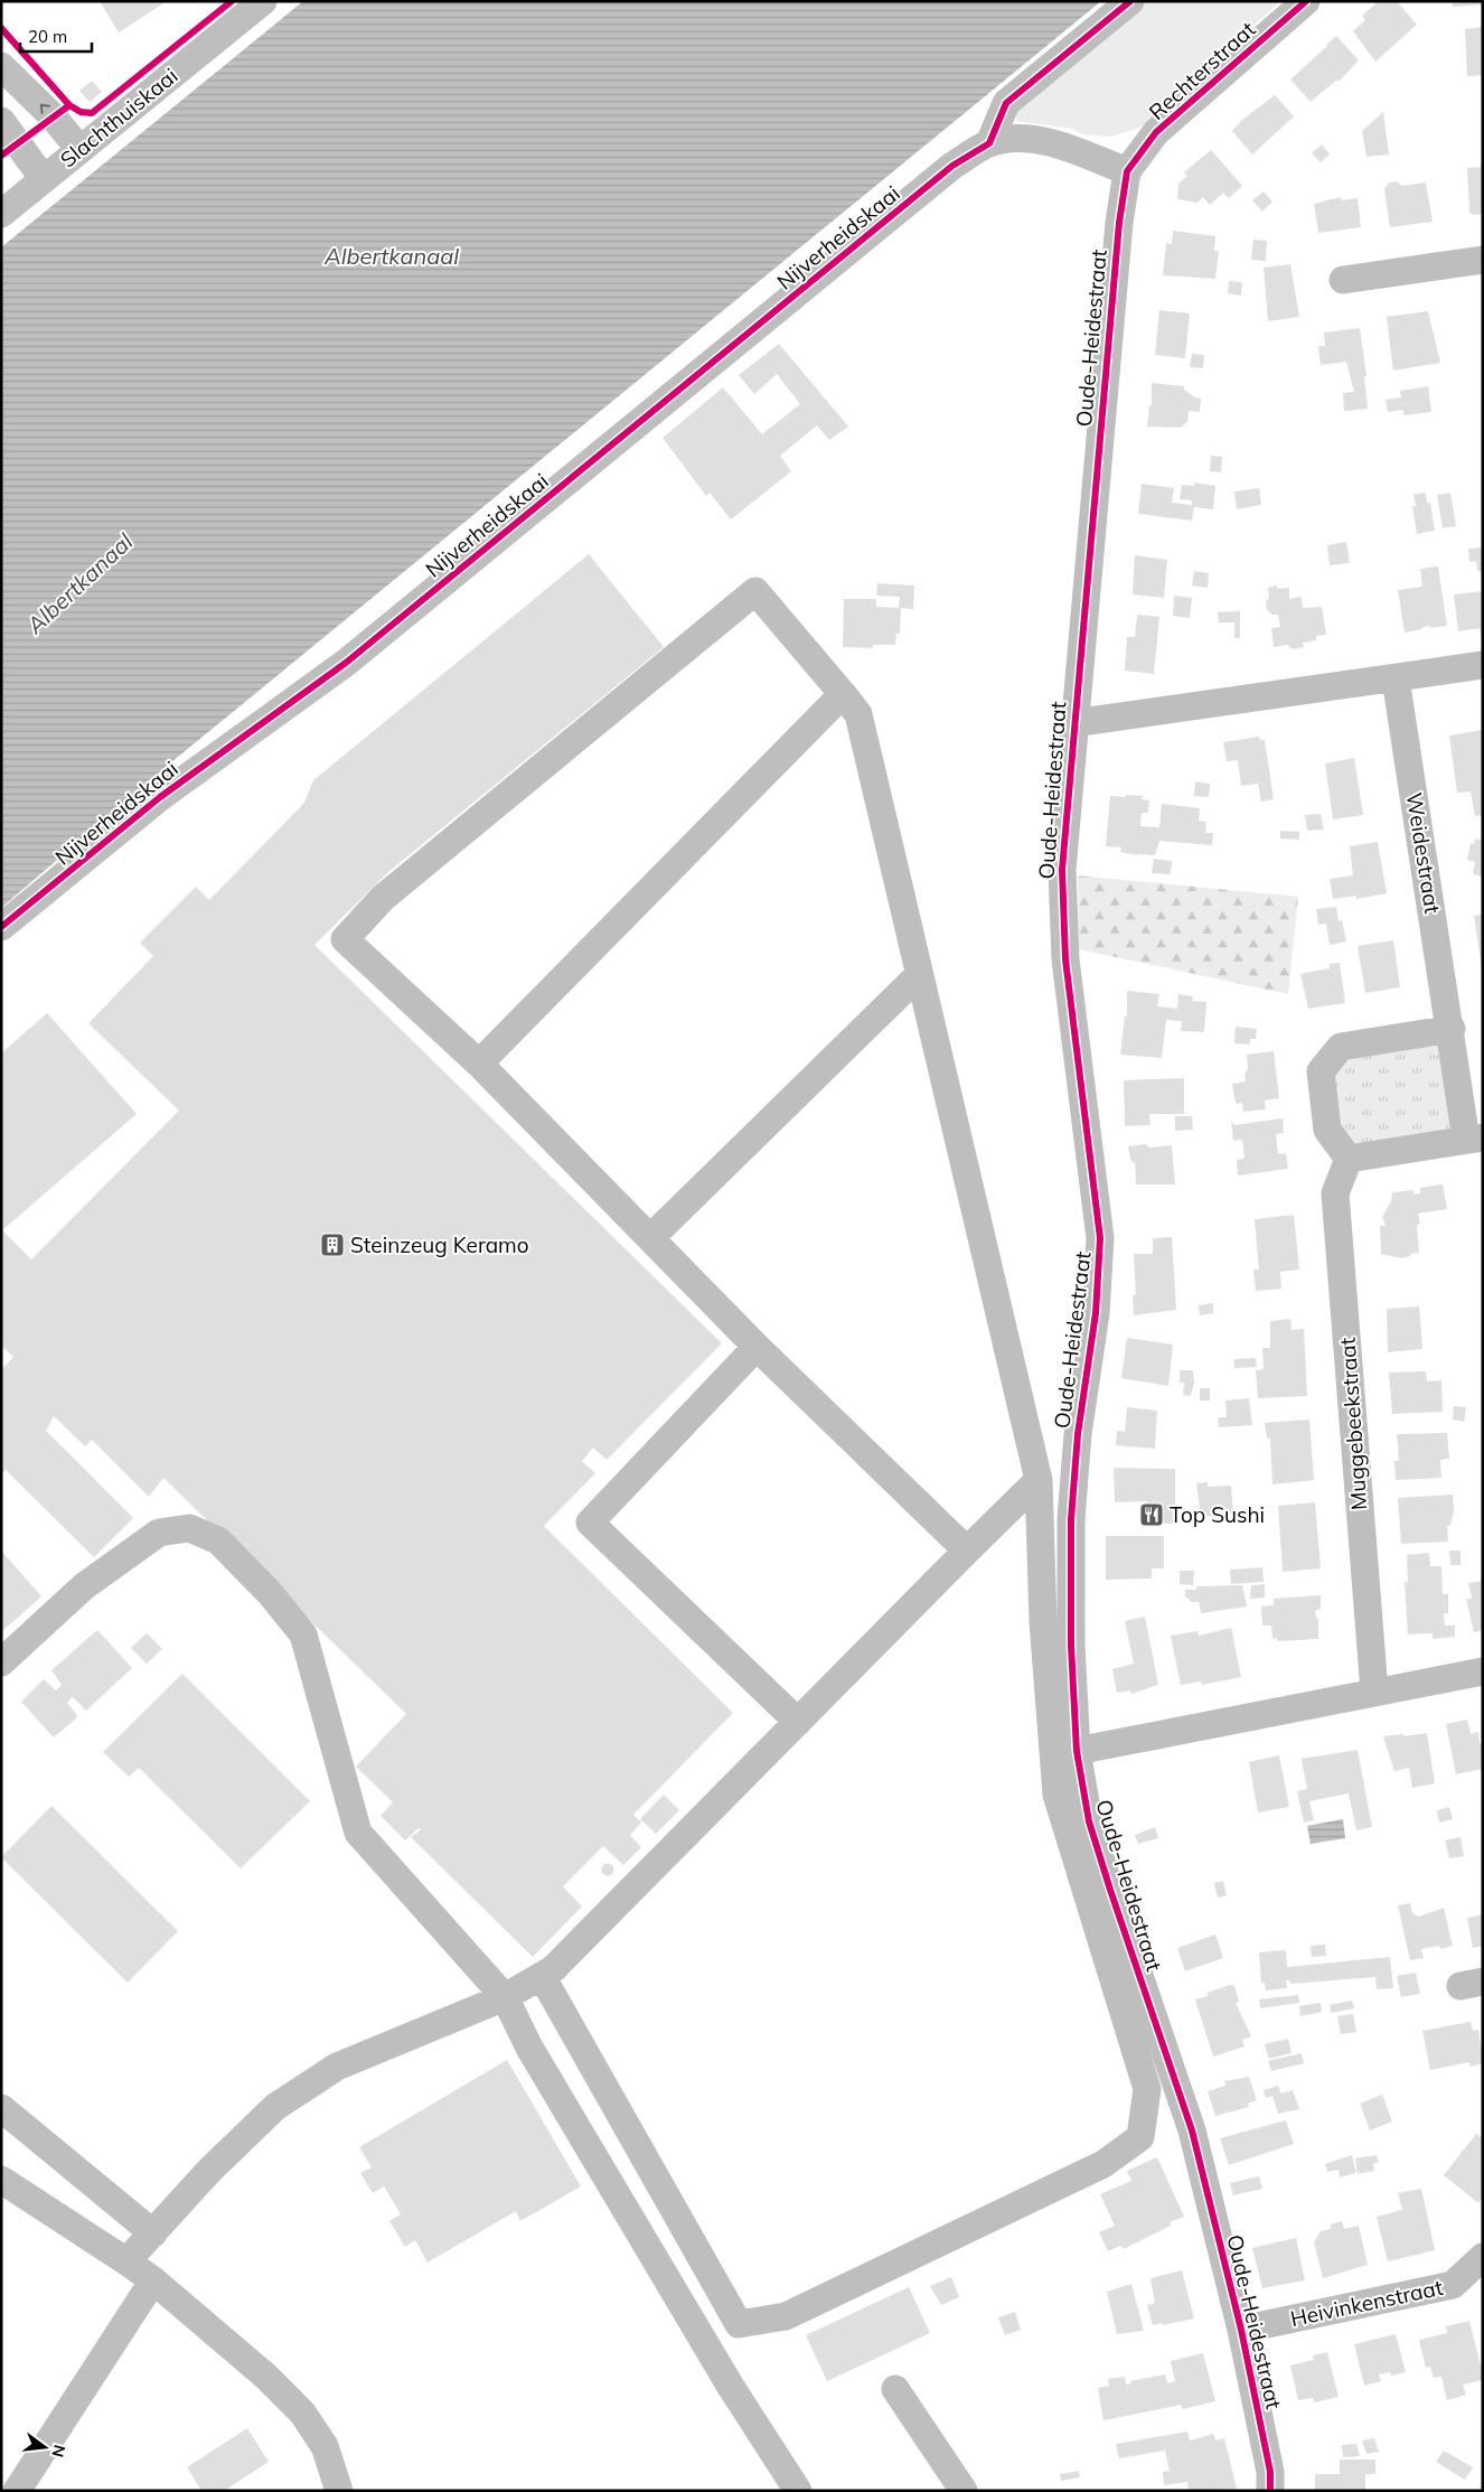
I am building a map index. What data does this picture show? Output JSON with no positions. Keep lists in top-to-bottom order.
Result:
{
  "streets": {
    "street": [
      "Rechterstraat",
      "Slachthuiskaai",
      "Nijverheidskaai",
      "Oude-Heidestraat",
      "Weidestraat",
      "Muggebeekstraat",
      "Heivinkenstraat"
    ]
  },
  "crossings": [
    ["Rechterstraat", "Nijverheidskaai"],
    ["Rechterstraat", "Oude-Heidestraat"],
    ["Nijverheidskaai", "Oude-Heidestraat"],
    ["Oude-Heidestraat", "Weidestraat"],
    ["Oude-Heidestraat", "Heivinkenstraat"],
    ["Weidestraat", "Muggebeekstraat"]
  ],
  "water": ["Albertkanaal"],
  "places": {
    "building": ["Steinzeug Keramo"],
    "restaurant": ["Top Sushi"]
  },
  "scale_bar": "20 m",
  "north": "right"
}
